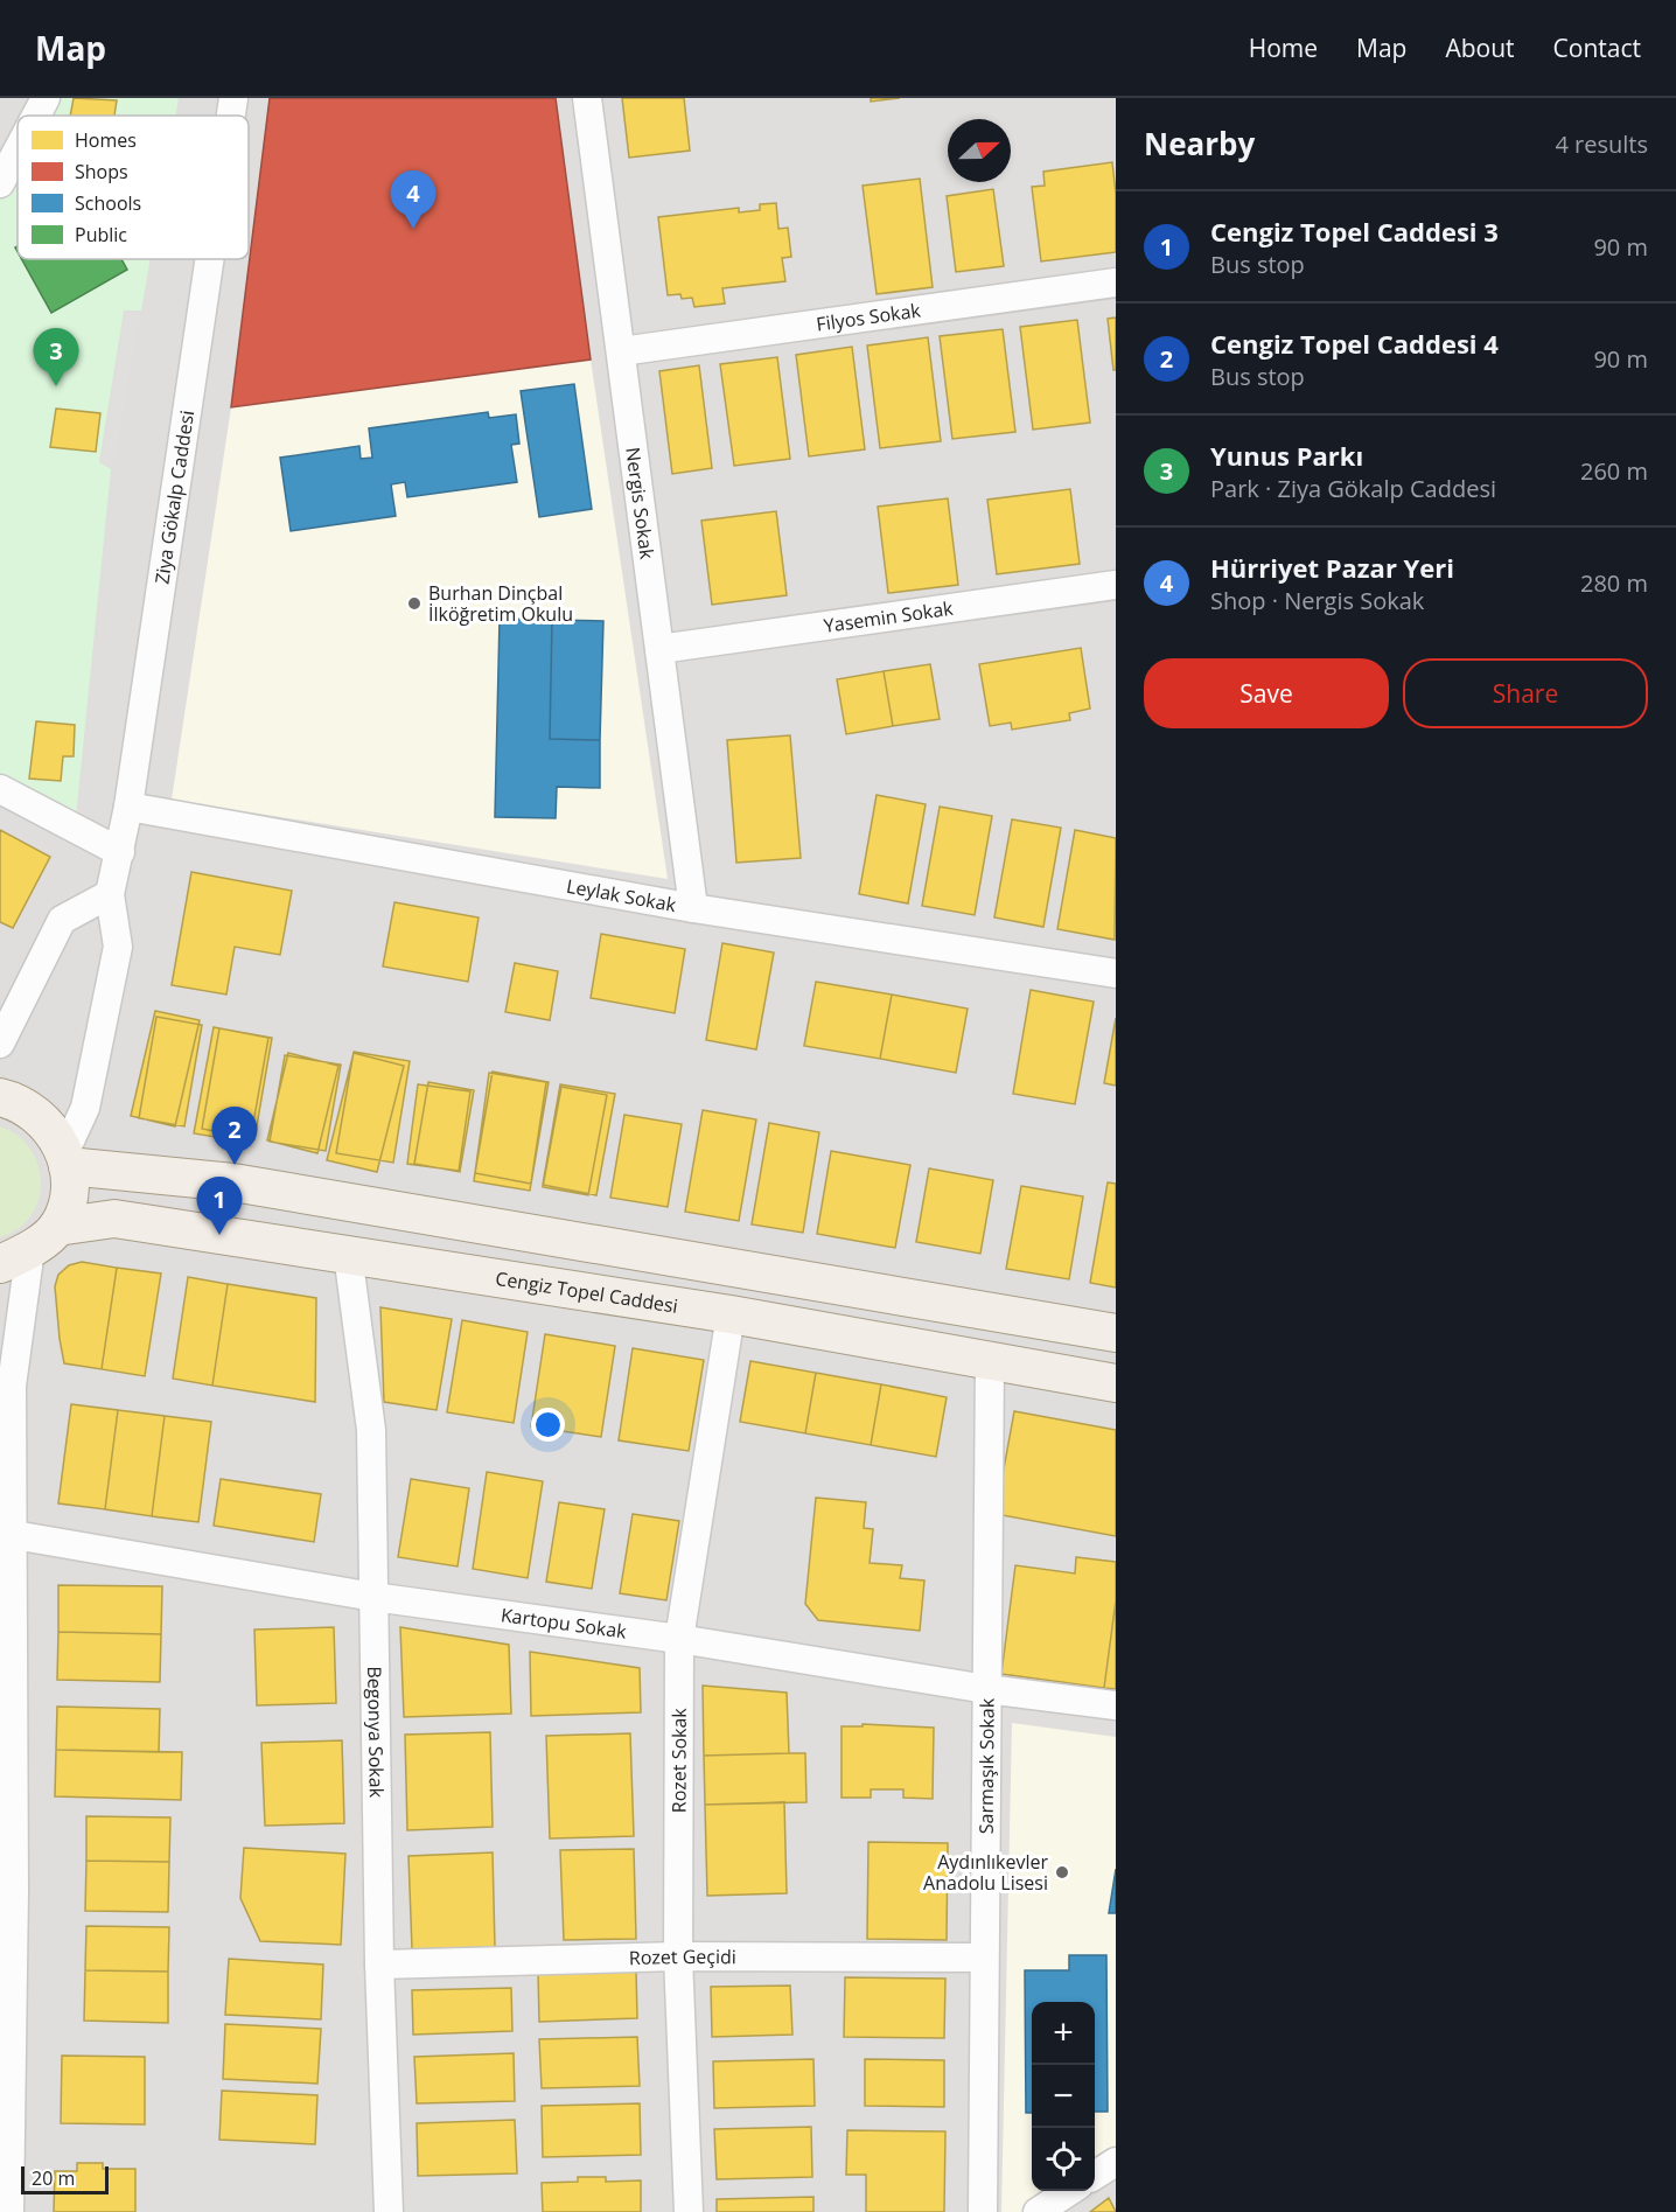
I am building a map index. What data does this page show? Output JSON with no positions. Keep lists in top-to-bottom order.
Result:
{
  "streets": {
    "main road": ["Cengiz Topel Caddesi"],
    "street": [
      "Filyos Sokak",
      "Ziya Gökalp Caddesi",
      "Nergis Sokak",
      "Yasemin Sokak",
      "Leylak Sokak",
      "Kartopu Sokak",
      "Begonya Sokak",
      "Rozet Sokak",
      "Sarmaşık Sokak",
      "Rozet Geçidi"
    ]
  },
  "crossings": [
    ["Filyos Sokak", "Nergis Sokak"],
    ["Ziya Gökalp Caddesi", "Leylak Sokak"],
    ["Nergis Sokak", "Yasemin Sokak"],
    ["Nergis Sokak", "Leylak Sokak"],
    ["Cengiz Topel Caddesi", "Begonya Sokak"],
    ["Cengiz Topel Caddesi", "Rozet Sokak"],
    ["Cengiz Topel Caddesi", "Sarmaşık Sokak"],
    ["Kartopu Sokak", "Begonya Sokak"],
    ["Kartopu Sokak", "Rozet Sokak"],
    ["Kartopu Sokak", "Sarmaşık Sokak"],
    ["Begonya Sokak", "Rozet Geçidi"],
    ["Rozet Sokak", "Rozet Geçidi"],
    ["Sarmaşık Sokak", "Rozet Geçidi"]
  ],
  "places": ["Burhan Dinçbal İlköğretim Okulu", "Aydınlıkevler Anadolu Lisesi"],
  "legend": [
    "Homes",
    "Shops",
    "Schools",
    "Public"
  ],
  "scale_bar": "20 m",
  "north": "right",
  "page": {
    "header": "Map",
    "nav": [
      "Home",
      "Map",
      "About",
      "Contact"
    ],
    "heading": ["Nearby", "4 results"],
    "pins": [
      "4",
      "3",
      "2",
      "1"
    ],
    "list": [
      {
        "mark": "1",
        "name": "Cengiz Topel Caddesi 3",
        "note": "Bus stop",
        "value": "90 m"
      },
      {
        "mark": "2",
        "name": "Cengiz Topel Caddesi 4",
        "note": "Bus stop",
        "value": "90 m"
      },
      {
        "mark": "3",
        "name": "Yunus Parkı",
        "note": "Park · Ziya Gökalp Caddesi",
        "value": "260 m"
      },
      {
        "mark": "4",
        "name": "Hürriyet Pazar Yeri",
        "note": "Shop · Nergis Sokak",
        "value": "280 m"
      }
    ],
    "buttons": ["Save", "Share"],
    "map_buttons": ["+", "−"],
    "scale": "20 m"
  }
}
